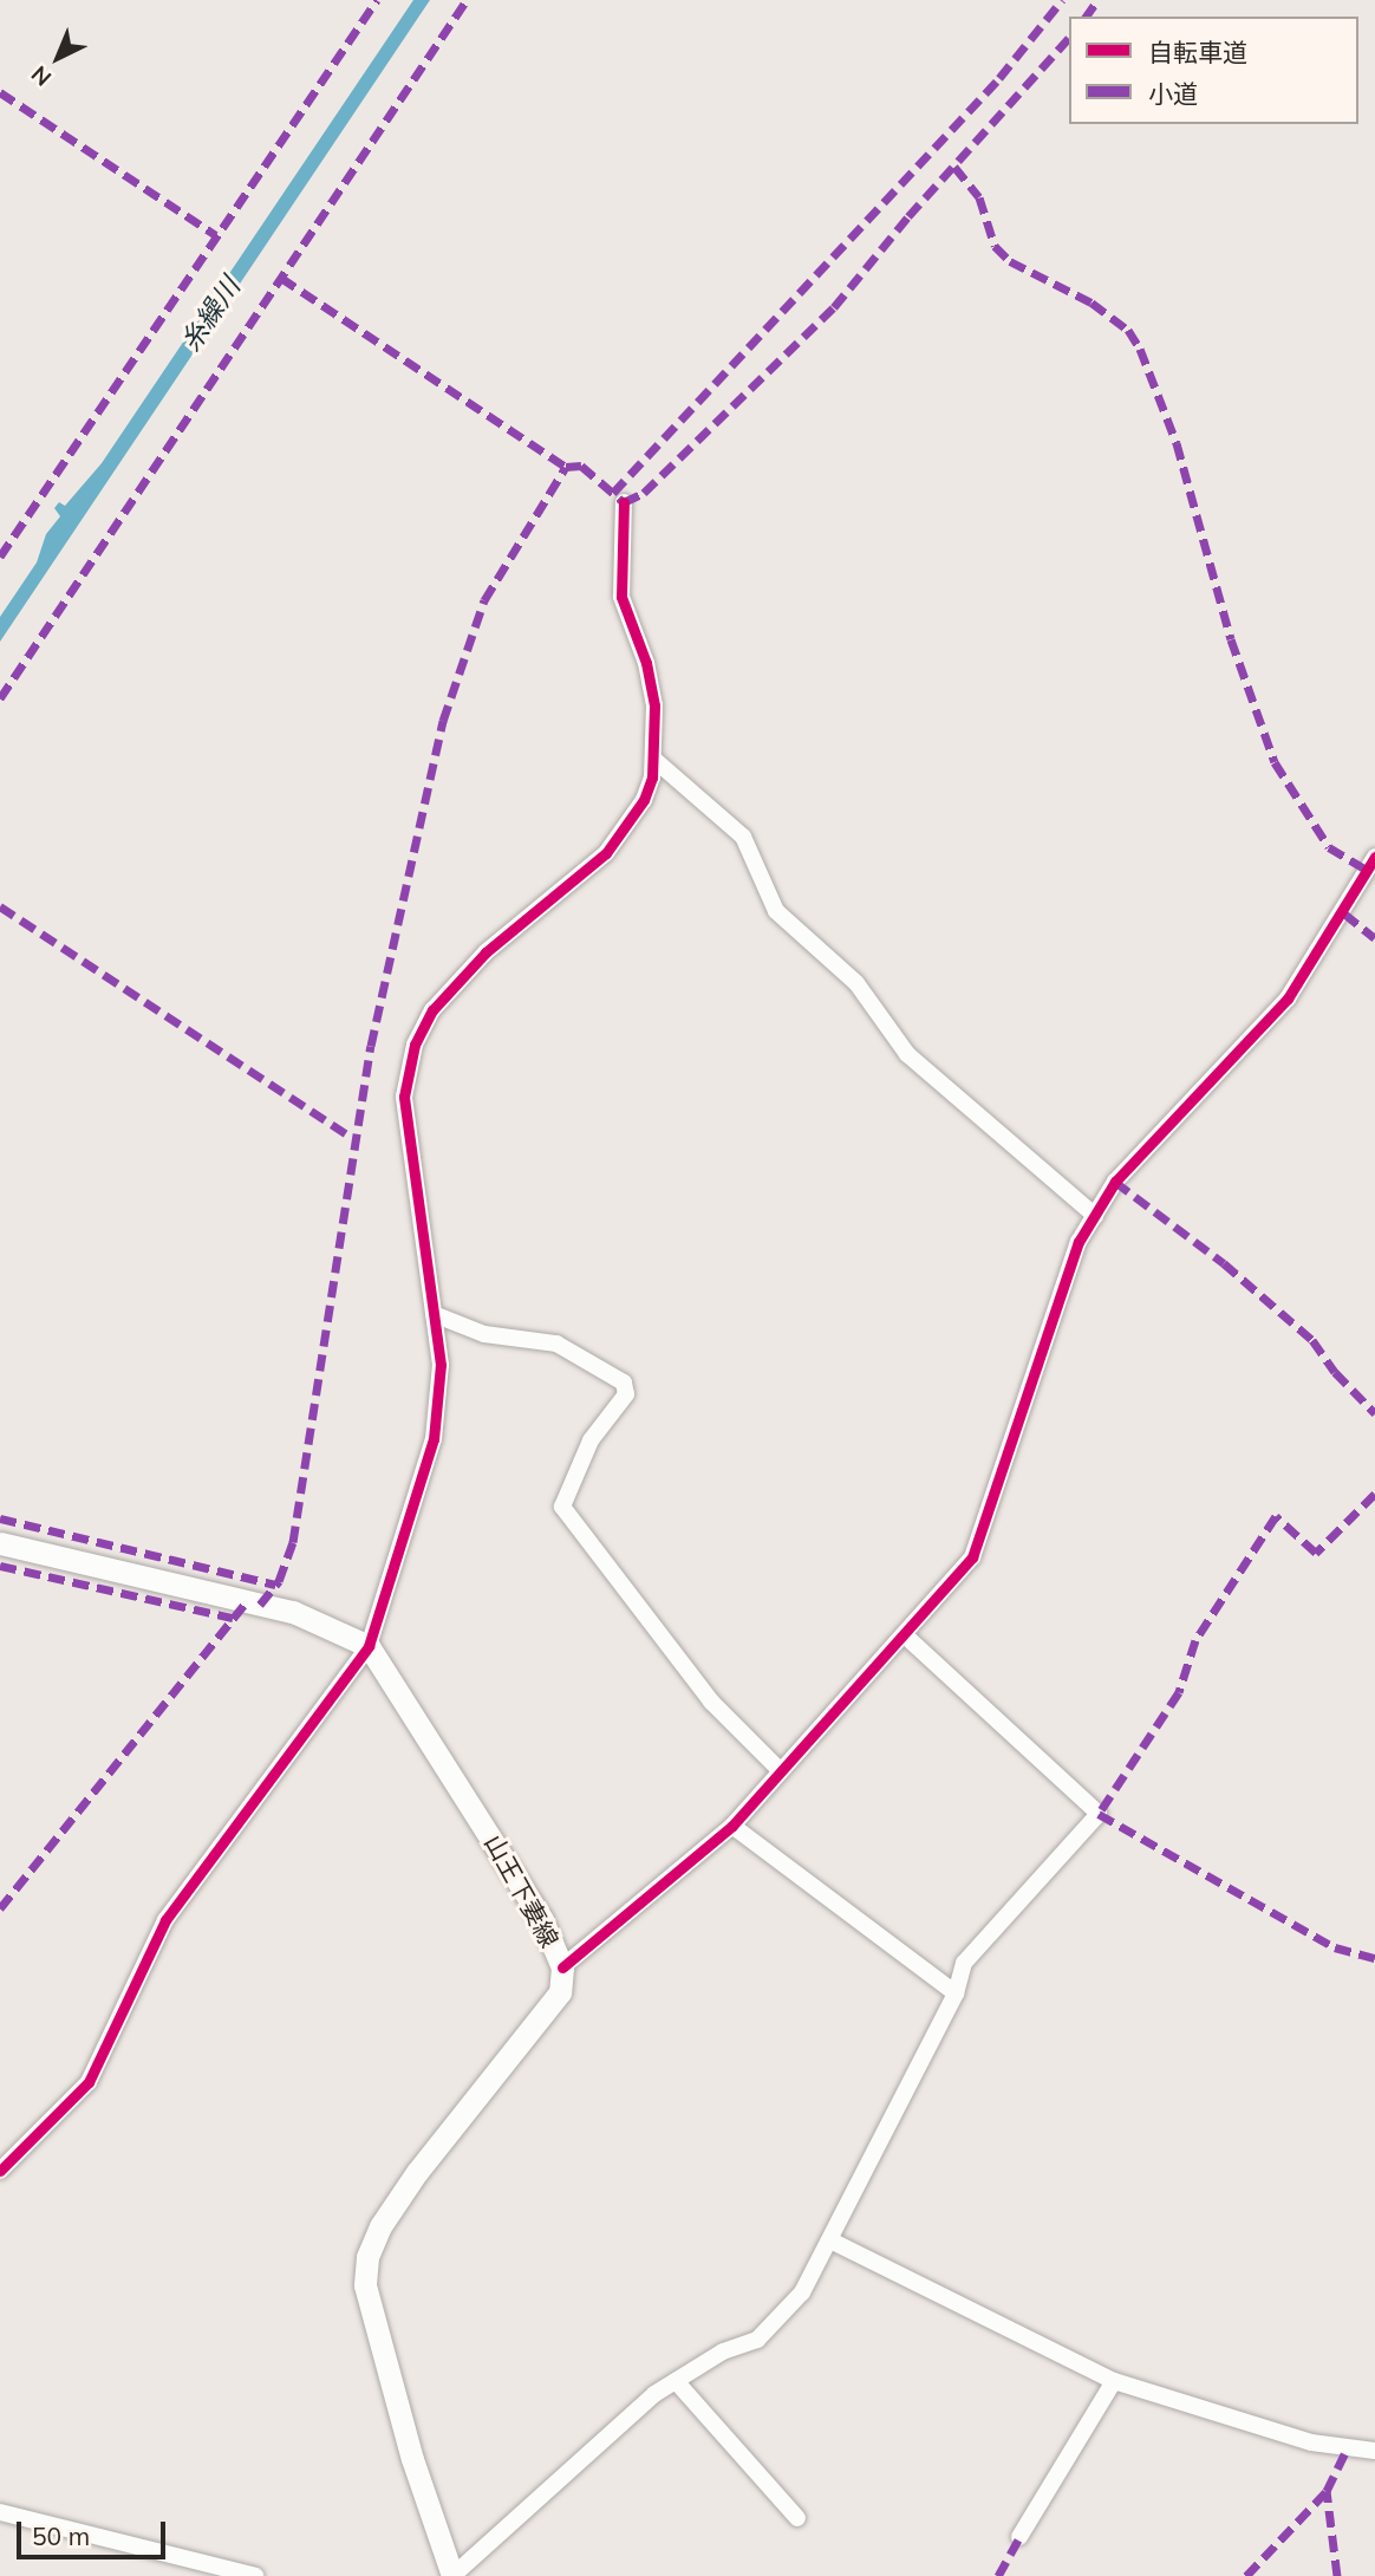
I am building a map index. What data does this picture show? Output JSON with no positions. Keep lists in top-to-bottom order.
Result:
{
  "streets": {
    "main road": ["山王下妻線"]
  },
  "water": ["糸繰川"],
  "legend": ["自転車道", "小道"],
  "scale_bar": "50 m",
  "north": "bottom left"
}
